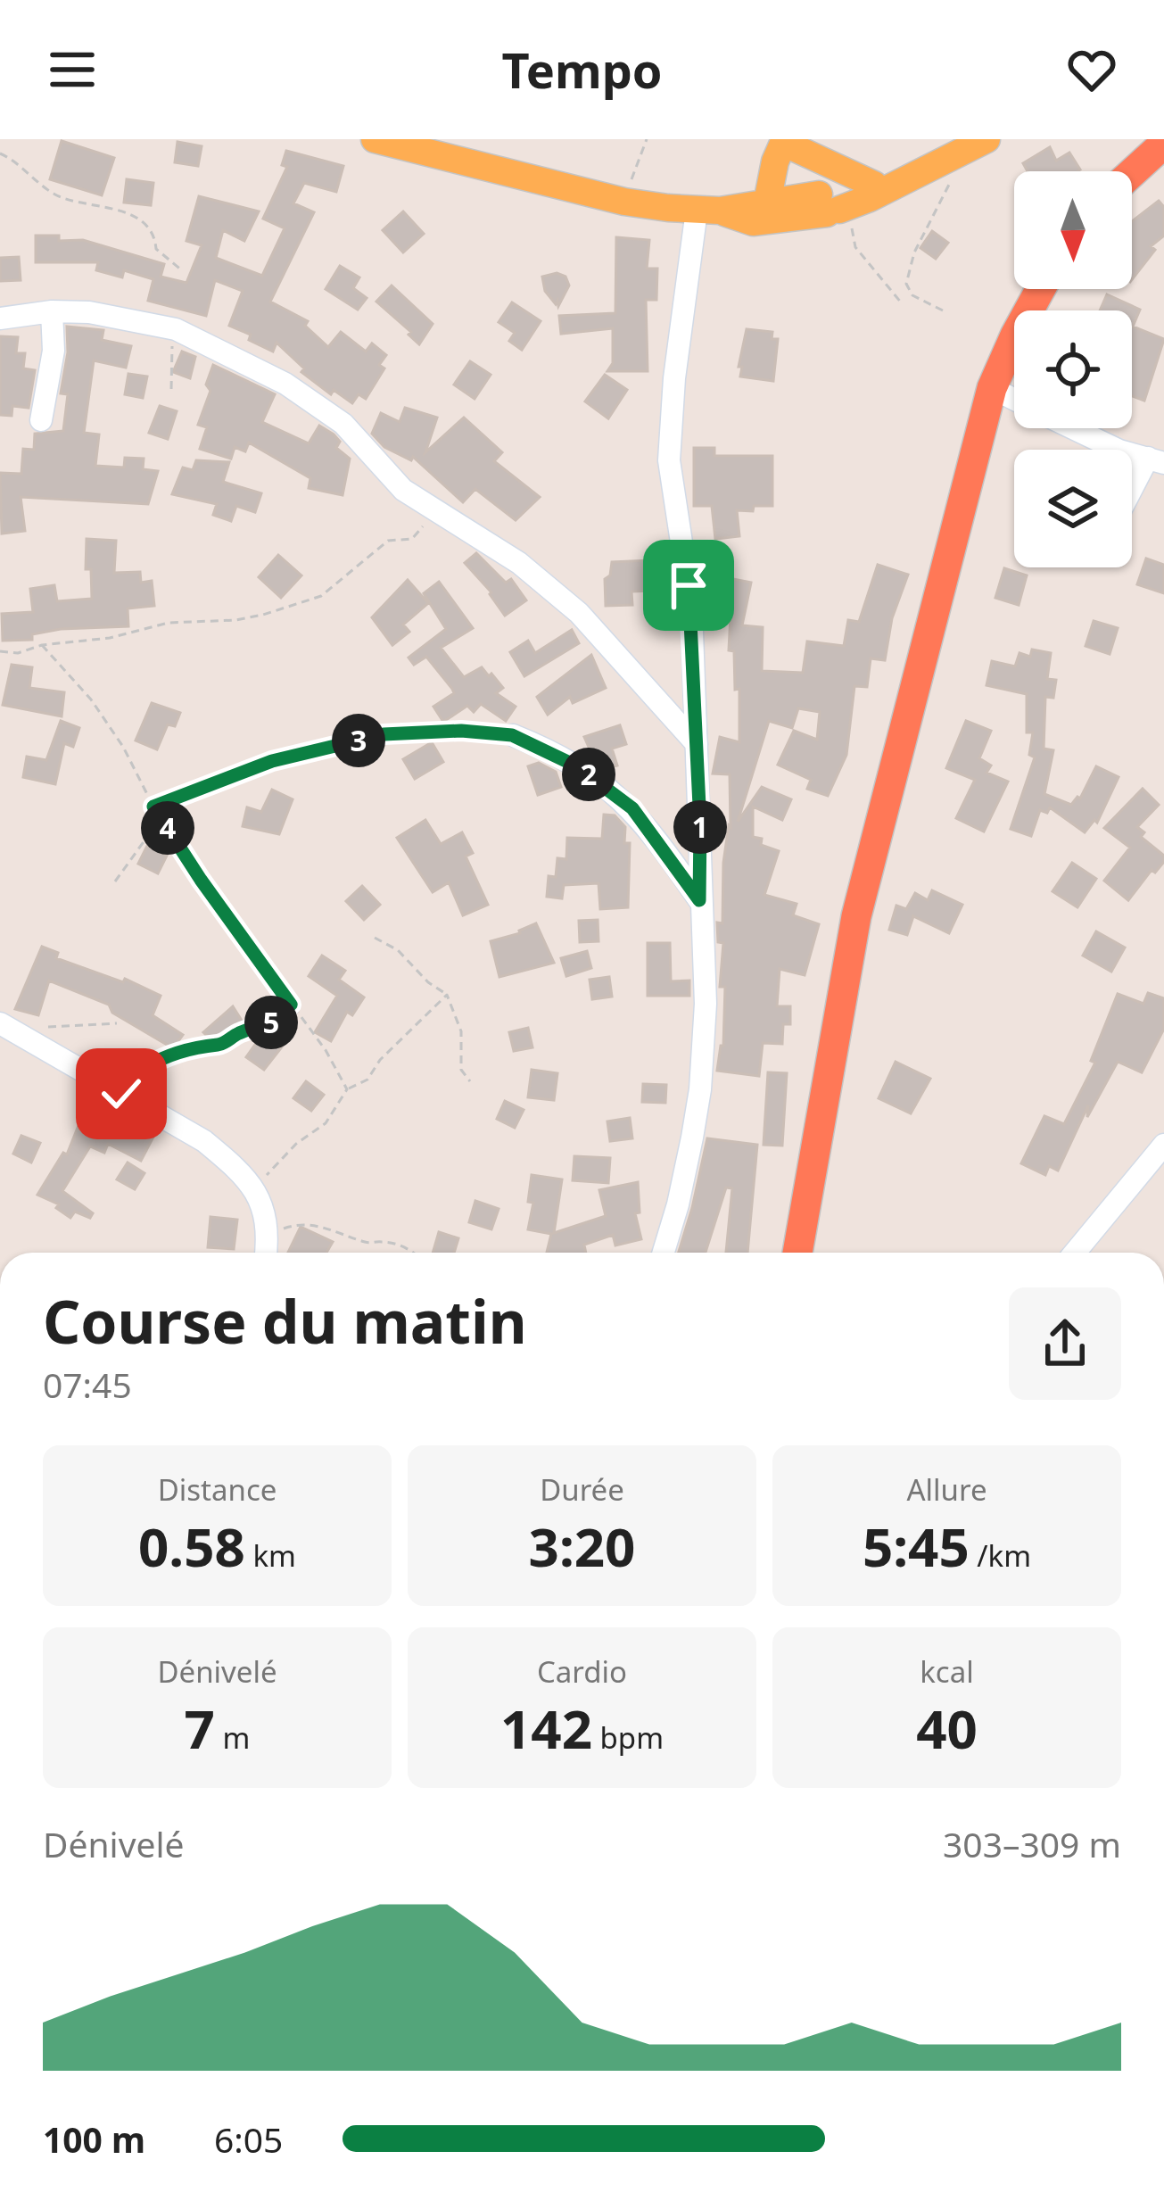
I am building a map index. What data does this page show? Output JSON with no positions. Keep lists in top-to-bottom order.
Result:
{
  "north": "bottom",
  "page": {
    "header": "Tempo",
    "pins": [
      "3",
      "2",
      "1",
      "4",
      "5"
    ],
    "heading": ["Course du matin", "07:45"],
    "stats": [
      ["Distance", "0.58 km"],
      ["Durée", "3:20"],
      ["Allure", "5:45 /km"],
      ["Dénivelé", "7 m"],
      ["Cardio", "142 bpm"],
      ["kcal", "40"]
    ],
    "chart": ["Dénivelé", "303–309 m"],
    "list": [
      {
        "name": "100 m",
        "note": "6:05"
      }
    ]
  }
}
